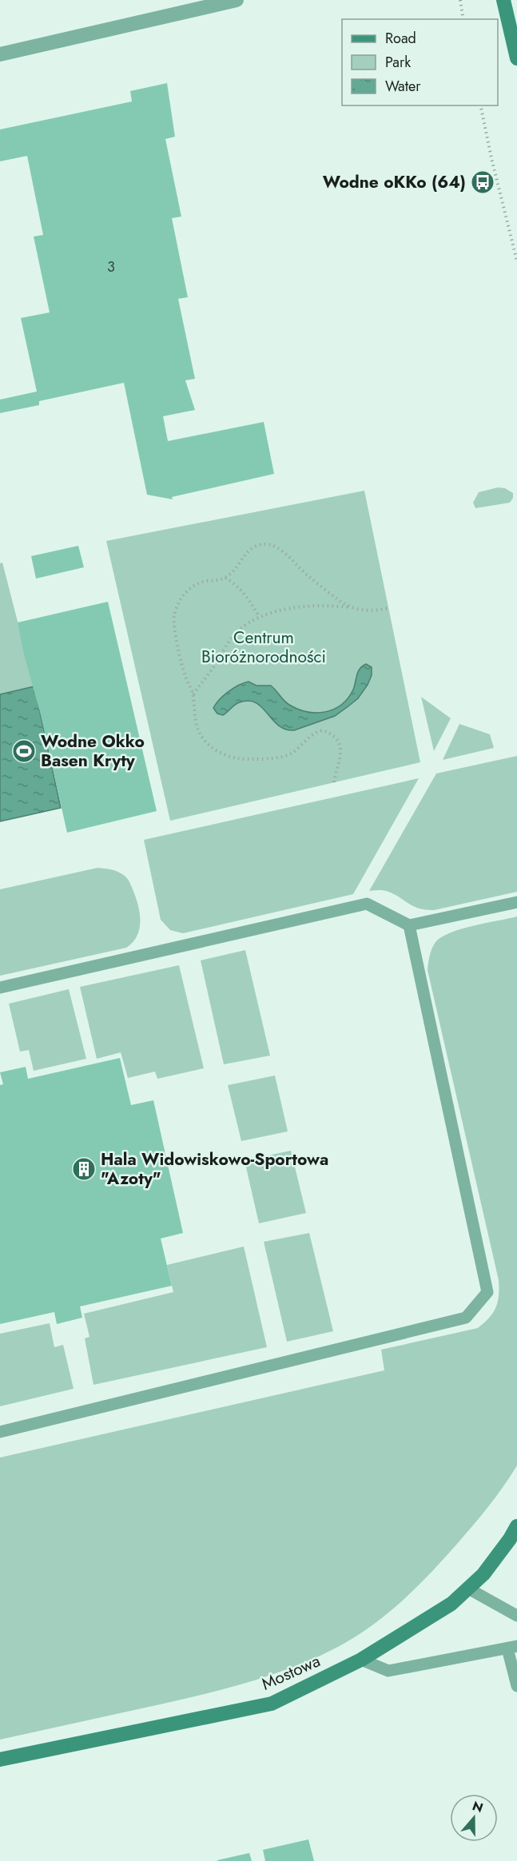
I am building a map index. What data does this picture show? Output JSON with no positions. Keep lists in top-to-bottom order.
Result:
{
  "streets": {
    "street": ["Mostowa"]
  },
  "parks": ["Centrum Bioróżnorodności"],
  "places": {
    "bus stop": ["Wodne oKKo (64)"],
    "sports": ["Wodne Okko Basen Kryty"],
    "building": ["Hala Widowiskowo-Sportowa \"Azoty\""]
  },
  "house_numbers": ["3"],
  "legend": ["Road", "Park", "Water"],
  "north": "top"
}
